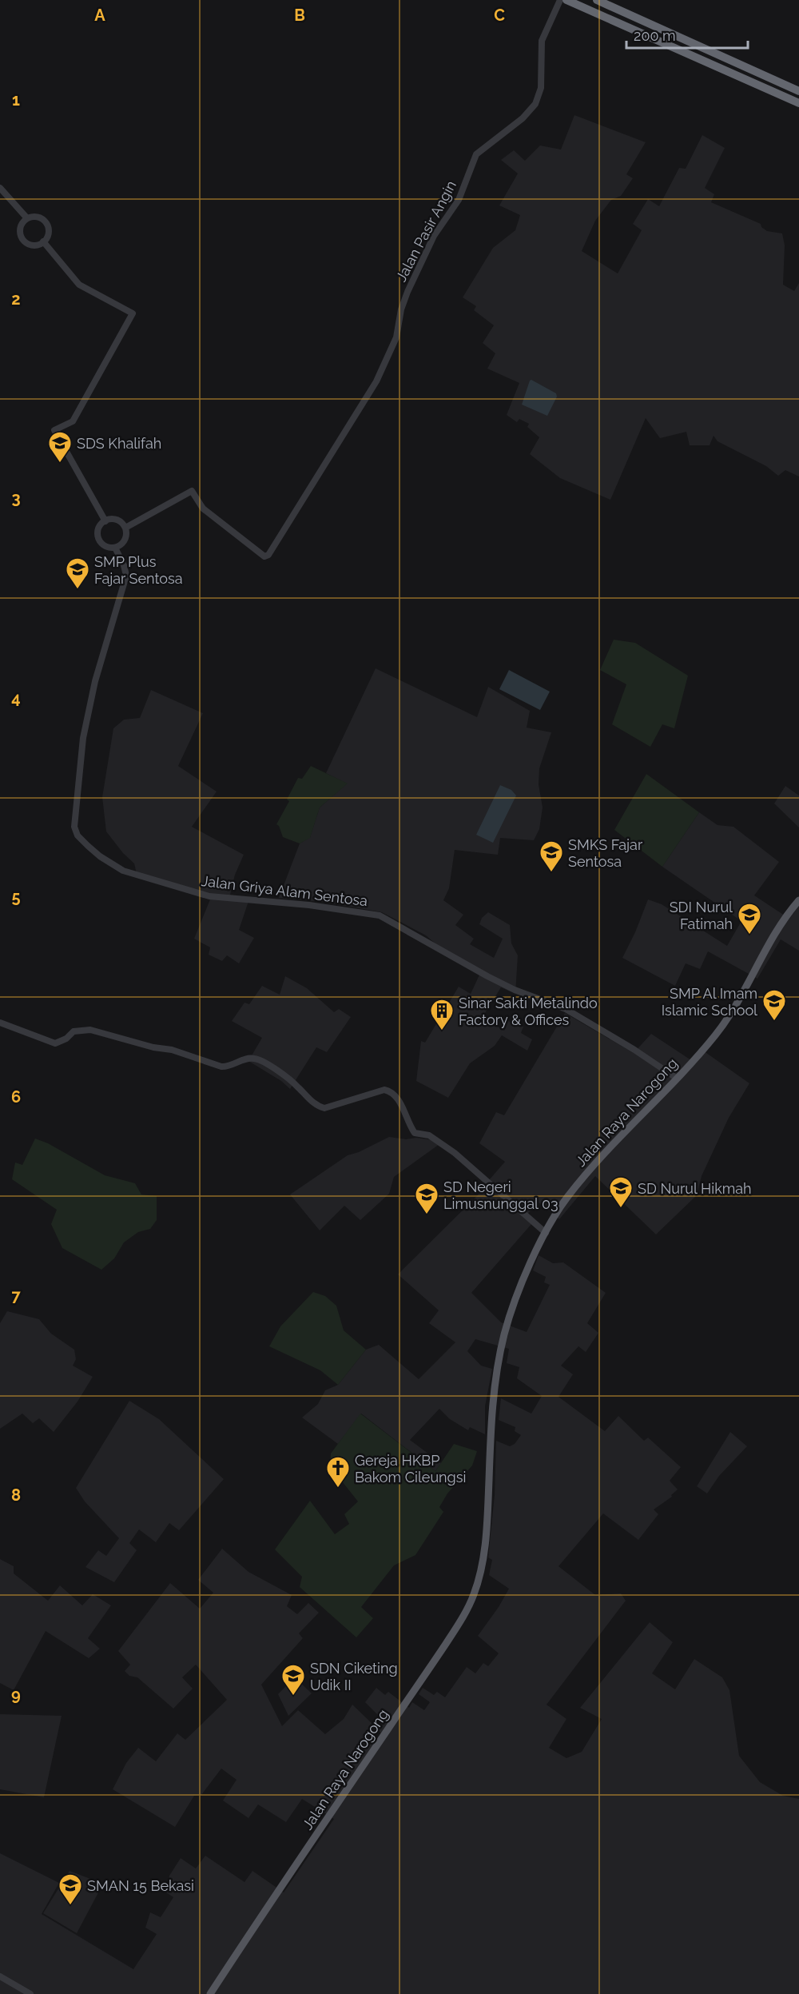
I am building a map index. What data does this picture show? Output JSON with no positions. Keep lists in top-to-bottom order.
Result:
{
  "streets": {
    "main road": ["Jalan Raya Narogong"],
    "street": ["Jalan Pasir Angin", "Jalan Griya Alam Sentosa"]
  },
  "crossings": [
    ["Jalan Pasir Angin", "Jalan Griya Alam Sentosa"],
    ["Jalan Griya Alam Sentosa", "Jalan Raya Narogong"]
  ],
  "places": {
    "school or university": [
      "SDS Khalifah",
      "SMP Plus Fajar Sentosa",
      "SMKS Fajar Sentosa",
      "SDI Nurul Fatimah",
      "SMP Al Imam Islamic School",
      "SD Nurul Hikmah",
      "SD Negeri Limusnunggal 03",
      "SDN Ciketing Udik II",
      "SMAN 15 Bekasi"
    ],
    "building": ["Sinar Sakti Metalindo Factory & Offices"],
    "church": ["Gereja HKBP Bakom Cileungsi"]
  },
  "scale_bar": "200 m",
  "grid": {
    "columns": ["A", "B", "C"],
    "rows": [
      "1",
      "2",
      "3",
      "4",
      "5",
      "6",
      "7",
      "8",
      "9"
    ]
  }
}
